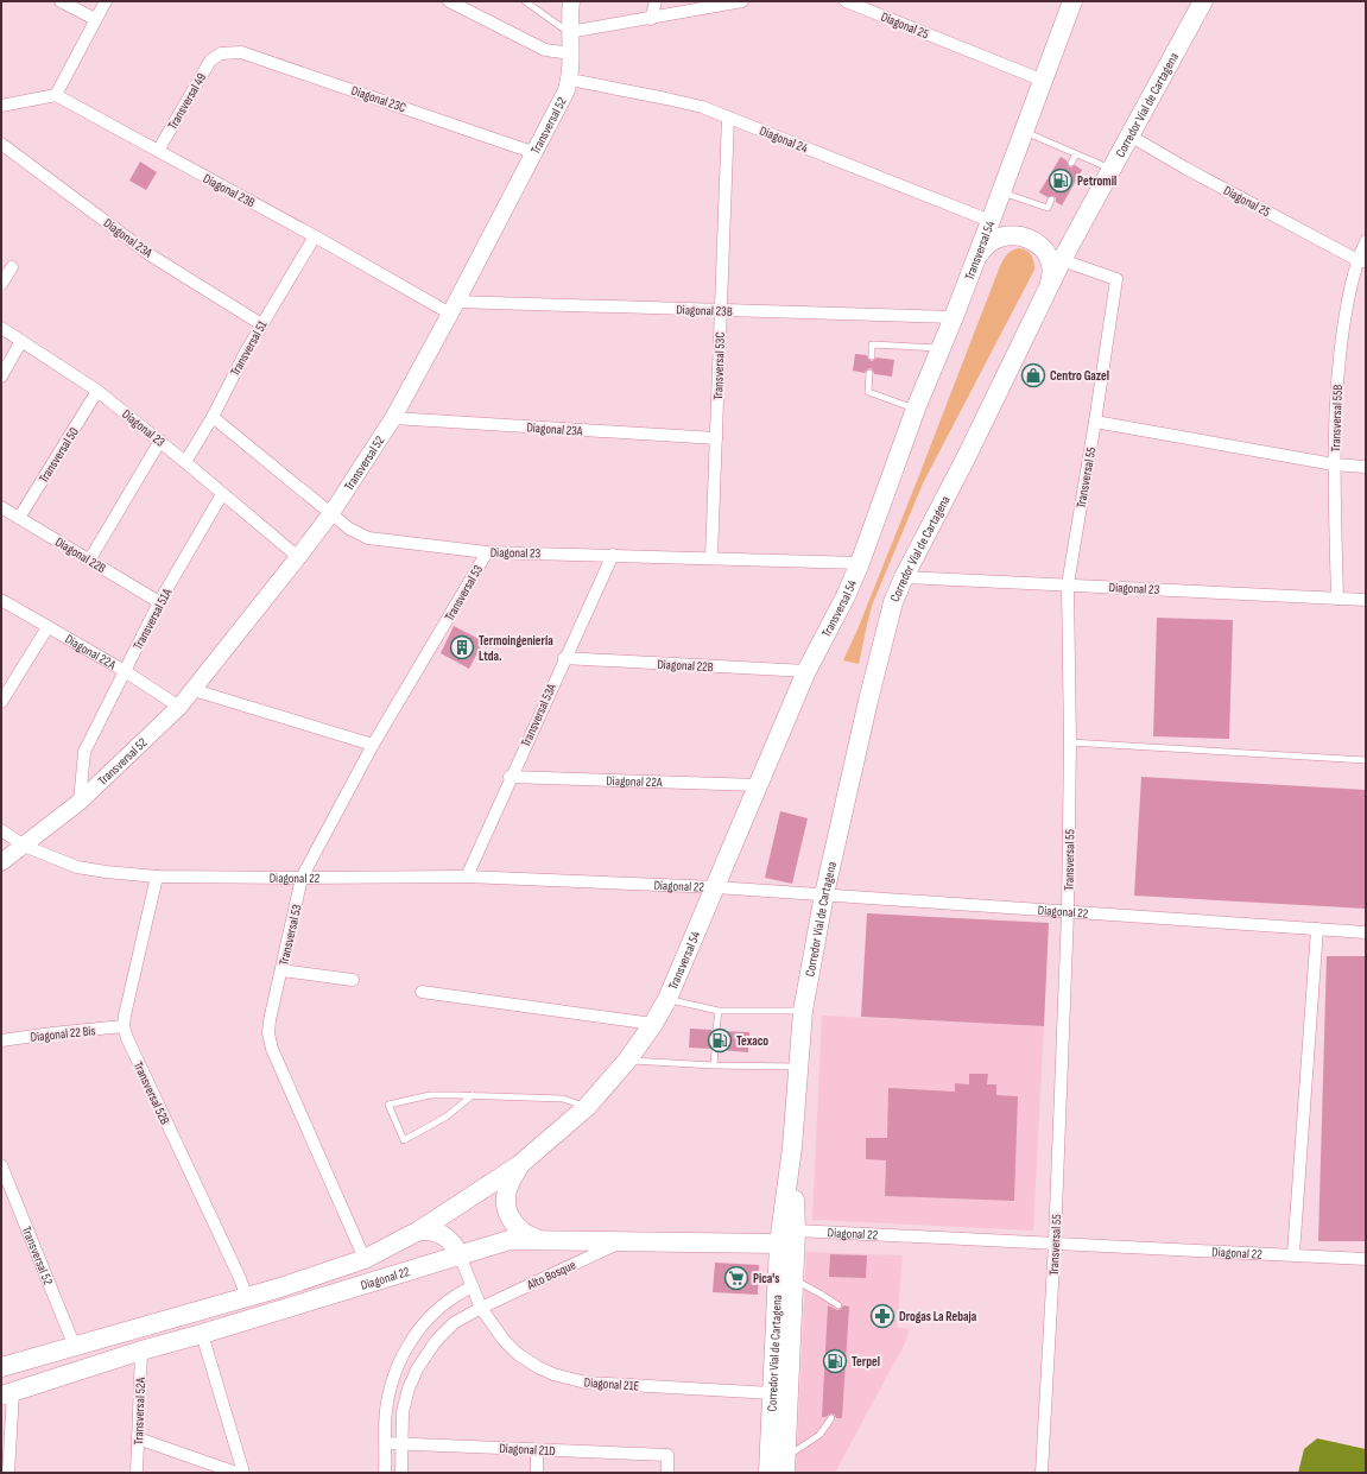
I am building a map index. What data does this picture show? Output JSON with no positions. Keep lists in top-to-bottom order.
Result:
{
  "streets": {
    "main road": ["Corredor Vial de Cartagena", "Transversal 54", "Diagonal 22"],
    "street": [
      "Diagonal 25",
      "Diagonal 23C",
      "Transversal 49",
      "Transversal 52",
      "Diagonal 24",
      "Diagonal 23B",
      "Diagonal 23A",
      "Transversal 51",
      "Transversal 53C",
      "Transversal 55B",
      "Diagonal 23",
      "Transversal 50",
      "Transversal 55",
      "Diagonal 22B",
      "Transversal 53",
      "Transversal 51A",
      "Diagonal 22A",
      "Transversal 53A",
      "Diagonal 22 Bis",
      "Transversal 52B",
      "Alto Bosque",
      "Diagonal 21E",
      "Transversal 52A",
      "Diagonal 21D"
    ]
  },
  "crossings": [
    ["Diagonal 25", "Corredor Vial de Cartagena"],
    ["Diagonal 25", "Transversal 54"],
    ["Diagonal 25", "Transversal 55B"],
    ["Diagonal 23C", "Transversal 49"],
    ["Diagonal 23C", "Transversal 52"],
    ["Transversal 49", "Diagonal 23B"],
    ["Corredor Vial de Cartagena", "Diagonal 23"],
    ["Corredor Vial de Cartagena", "Transversal 55"],
    ["Corredor Vial de Cartagena", "Diagonal 22"],
    ["Corredor Vial de Cartagena", "Diagonal 21E"],
    ["Transversal 52", "Diagonal 24"],
    ["Transversal 52", "Diagonal 23B"],
    ["Transversal 52", "Diagonal 23A"],
    ["Transversal 52", "Diagonal 23"],
    ["Transversal 52", "Transversal 51A"],
    ["Transversal 52", "Diagonal 22A"],
    ["Transversal 52", "Diagonal 22"],
    ["Diagonal 24", "Transversal 54"],
    ["Diagonal 24", "Transversal 53C"],
    ["Diagonal 23B", "Transversal 54"],
    ["Diagonal 23B", "Transversal 51"],
    ["Diagonal 23B", "Transversal 53C"],
    ["Diagonal 23A", "Transversal 51"],
    ["Diagonal 23A", "Transversal 53C"],
    ["Transversal 54", "Diagonal 23"],
    ["Transversal 54", "Diagonal 22B"],
    ["Transversal 54", "Diagonal 22A"],
    ["Transversal 54", "Diagonal 22"],
    ["Transversal 51", "Diagonal 23"],
    ["Transversal 53C", "Diagonal 23"],
    ["Transversal 55B", "Diagonal 23"],
    ["Diagonal 23", "Transversal 50"],
    ["Diagonal 23", "Transversal 55"],
    ["Diagonal 23", "Transversal 53"],
    ["Diagonal 23", "Transversal 51A"],
    ["Diagonal 23", "Transversal 53A"],
    ["Transversal 50", "Diagonal 22B"],
    ["Transversal 55", "Diagonal 22"],
    ["Diagonal 22B", "Transversal 51A"],
    ["Diagonal 22B", "Transversal 53A"],
    ["Transversal 53", "Diagonal 22"],
    ["Transversal 51A", "Diagonal 22A"],
    ["Diagonal 22A", "Transversal 53A"],
    ["Transversal 53A", "Diagonal 22"],
    ["Diagonal 22", "Transversal 52B"],
    ["Diagonal 22", "Alto Bosque"],
    ["Diagonal 22", "Diagonal 21E"],
    ["Diagonal 22", "Transversal 52A"],
    ["Diagonal 22 Bis", "Transversal 52B"],
    ["Alto Bosque", "Diagonal 21E"]
  ],
  "places": {
    "fuel station": ["Petromil", "Texaco", "Terpel"],
    "shop": ["Centro Gazel"],
    "building": ["Termoingeniería Ltda."],
    "supermarket": ["Pica's"],
    "pharmacy": ["Drogas La Rebaja"]
  }
}
